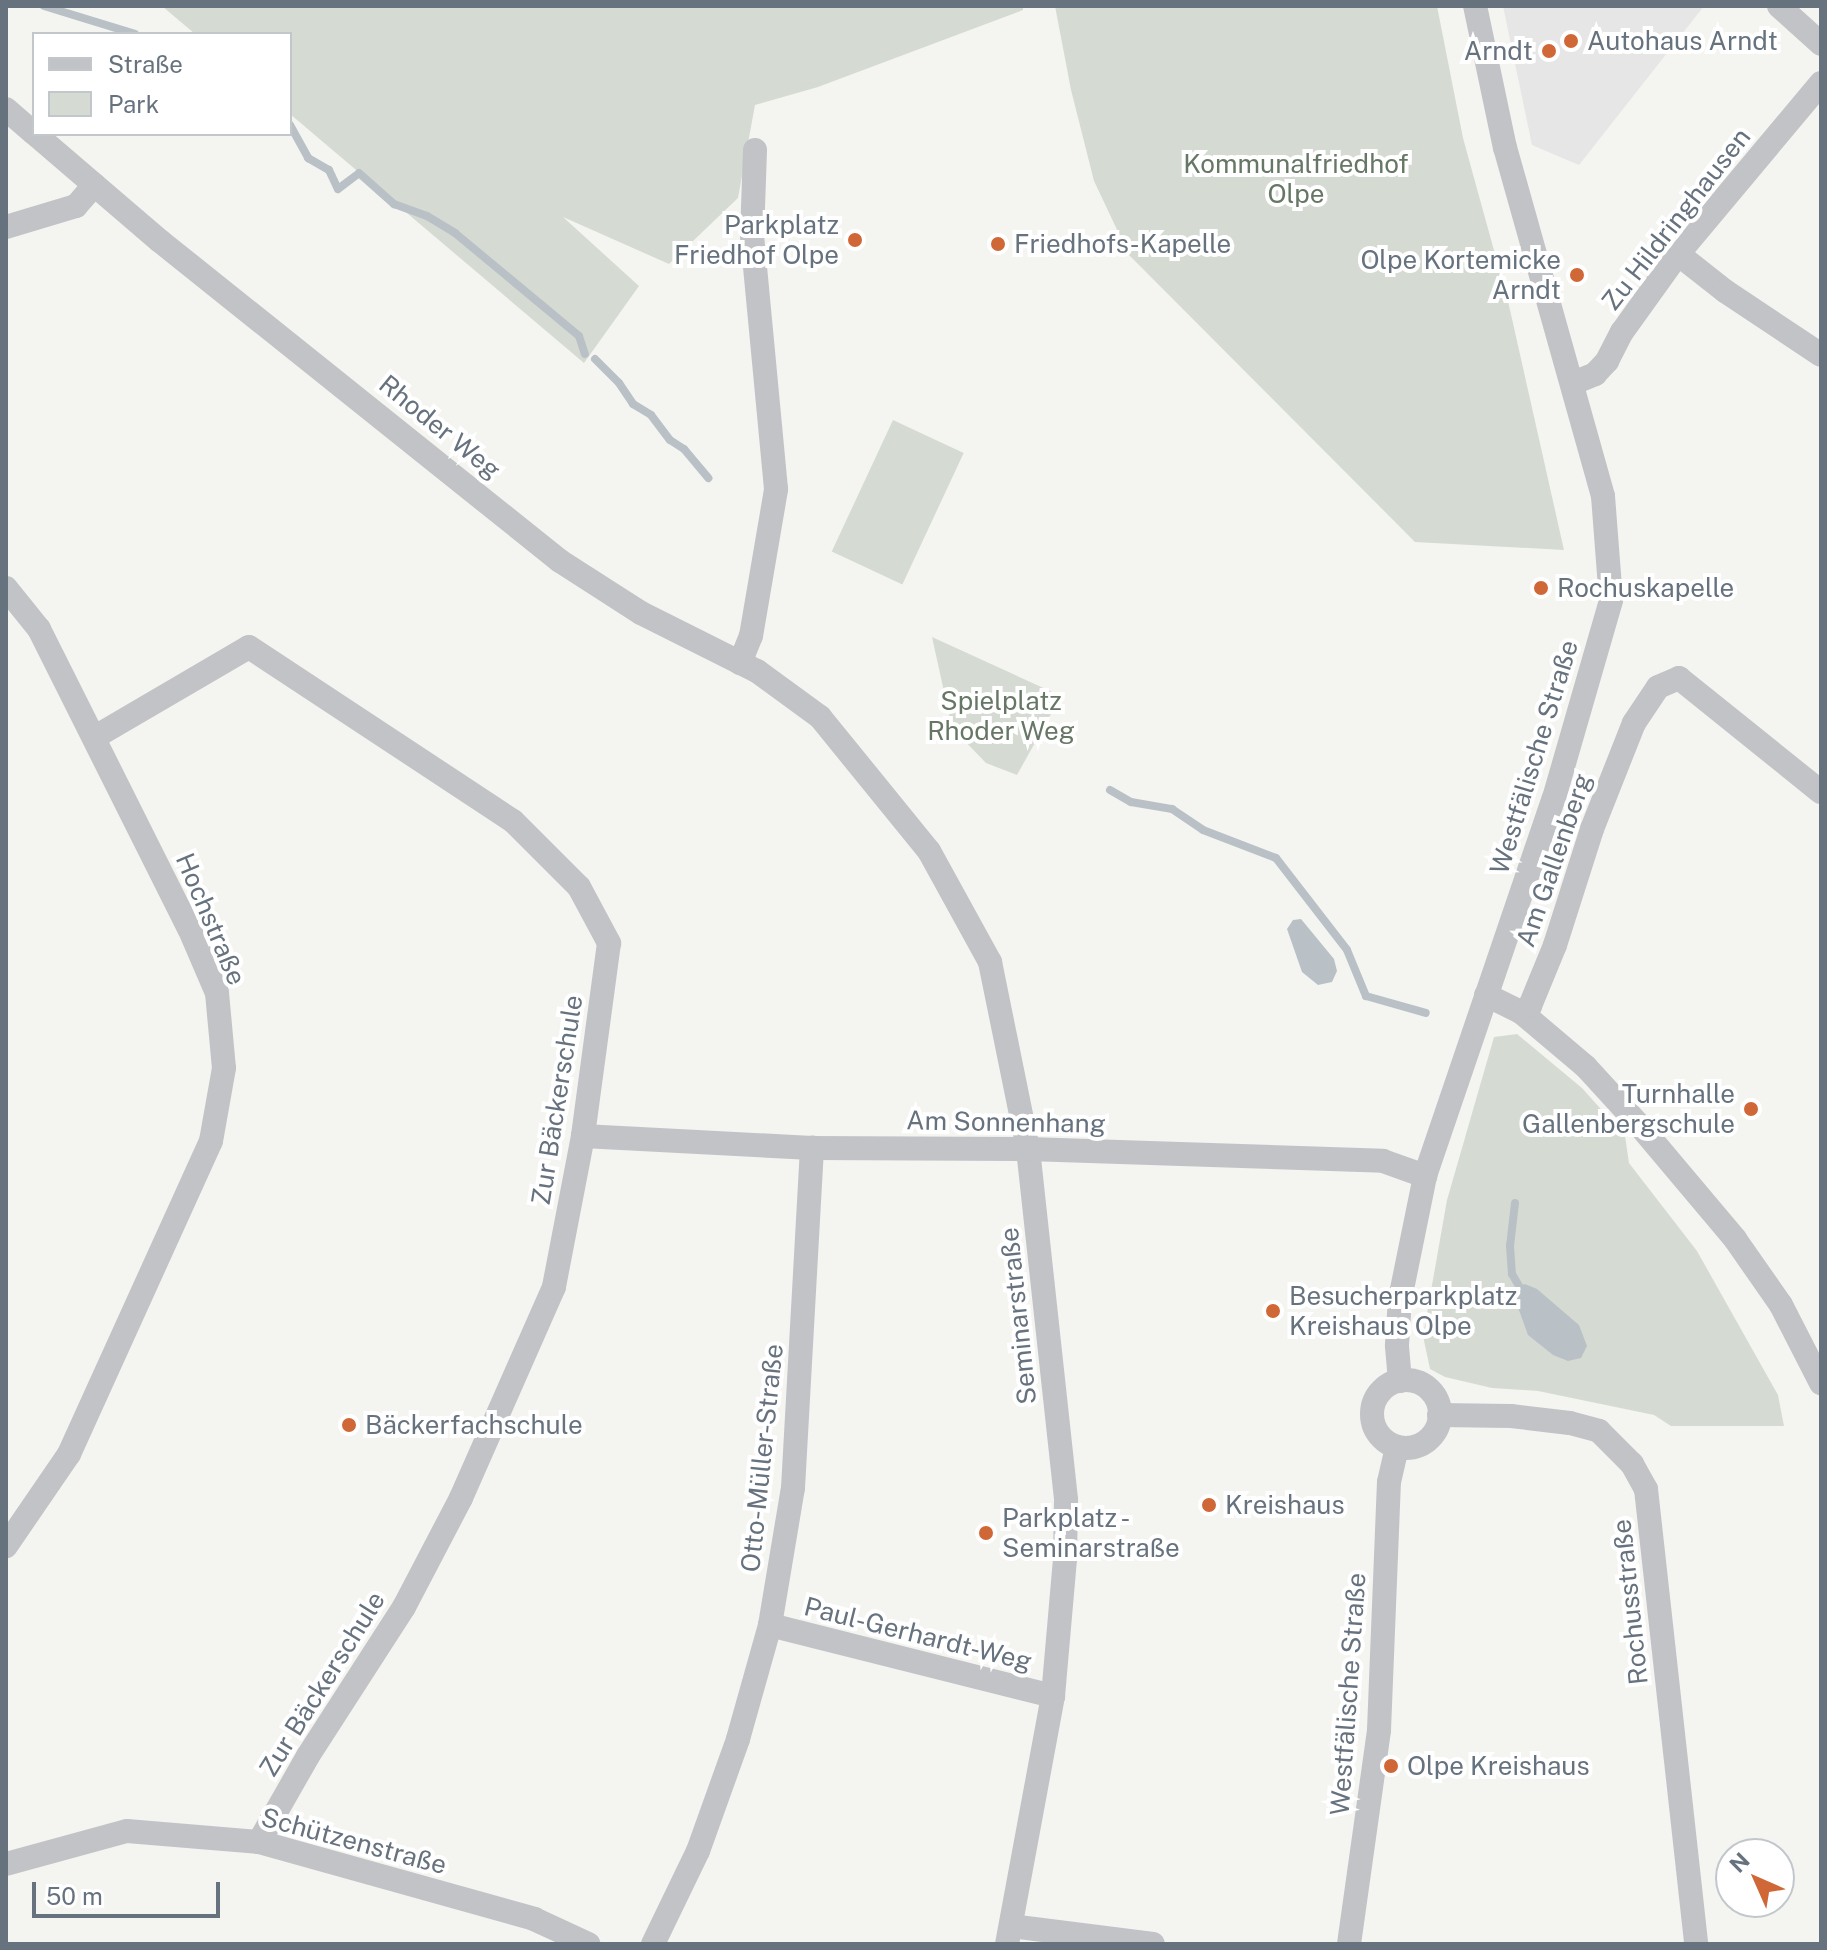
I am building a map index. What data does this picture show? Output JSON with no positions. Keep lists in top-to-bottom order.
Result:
{
  "streets": {
    "street": [
      "Zu Hildringhausen",
      "Rhoder Weg",
      "Westfälische Straße",
      "Am Gallenberg",
      "Hochstraße",
      "Zur Bäckerschule",
      "Am Sonnenhang",
      "Seminarstraße",
      "Otto-Müller-Straße",
      "Rochusstraße",
      "Paul-Gerhardt-Weg",
      "Schützenstraße"
    ]
  },
  "crossings": [
    ["Zu Hildringhausen", "Westfälische Straße"],
    ["Rhoder Weg", "Seminarstraße"],
    ["Westfälische Straße", "Am Sonnenhang"],
    ["Westfälische Straße", "Rochusstraße"],
    ["Hochstraße", "Zur Bäckerschule"],
    ["Zur Bäckerschule", "Am Sonnenhang"],
    ["Zur Bäckerschule", "Schützenstraße"],
    ["Am Sonnenhang", "Seminarstraße"],
    ["Am Sonnenhang", "Otto-Müller-Straße"],
    ["Seminarstraße", "Paul-Gerhardt-Weg"],
    ["Otto-Müller-Straße", "Paul-Gerhardt-Weg"]
  ],
  "parks": ["Kommunalfriedhof Olpe", "Spielplatz Rhoder Weg"],
  "places": [
    "Autohaus Arndt",
    "Arndt",
    "Parkplatz Friedhof Olpe",
    "Friedhofs-Kapelle",
    "Olpe Kortemicke Arndt",
    "Rochuskapelle",
    "Turnhalle Gallenbergschule",
    "Besucherparkplatz Kreishaus Olpe",
    "Bäckerfachschule",
    "Kreishaus",
    "Parkplatz - Seminarstraße",
    "Olpe Kreishaus"
  ],
  "legend": ["Straße", "Park"],
  "scale_bar": "50 m",
  "north": "top left"
}
